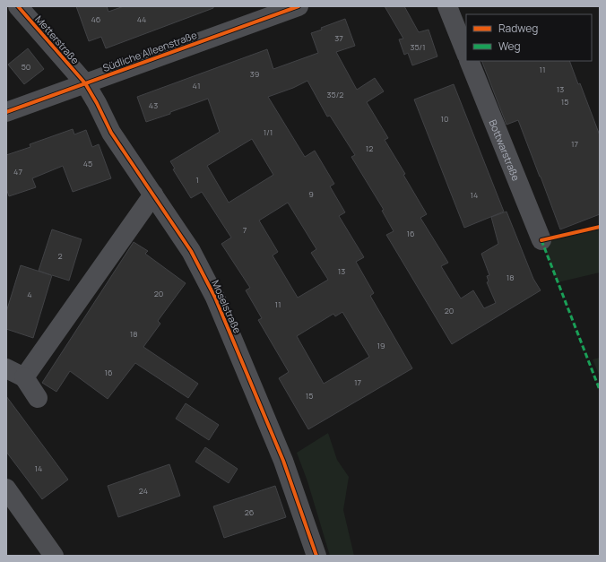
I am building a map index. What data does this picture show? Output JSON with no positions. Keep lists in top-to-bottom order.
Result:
{
  "streets": {
    "street": [
      "Metterstraße",
      "Südliche Alleenstraße",
      "Bottwarstraße",
      "Moselstraße"
    ]
  },
  "crossings": [
    ["Metterstraße", "Südliche Alleenstraße"],
    ["Metterstraße", "Moselstraße"],
    ["Südliche Alleenstraße", "Moselstraße"]
  ],
  "house_numbers": [
    "46",
    "44",
    "37",
    "35/1",
    "50",
    "11",
    "39",
    "41",
    "13",
    "35/2",
    "15",
    "43",
    "10",
    "1/1",
    "17",
    "12",
    "45",
    "47",
    "1",
    "9",
    "14",
    "7",
    "16",
    "2",
    "13",
    "18",
    "20",
    "4",
    "11",
    "20",
    "18",
    "19",
    "16",
    "17",
    "15",
    "14",
    "24",
    "26"
  ],
  "legend": ["Radweg", "Weg"]
}
